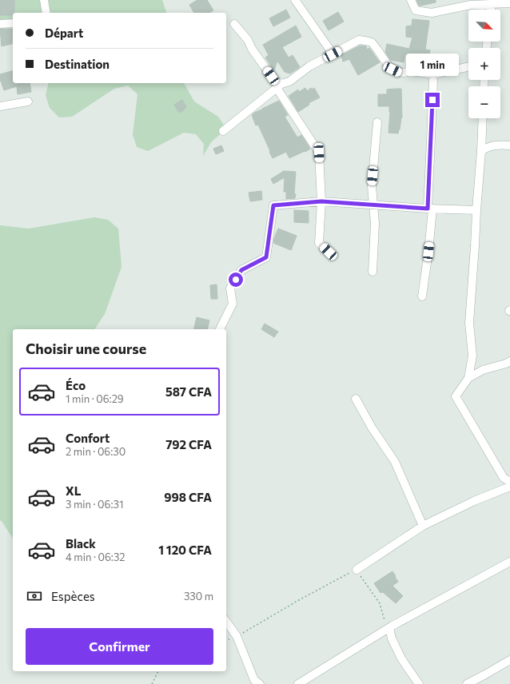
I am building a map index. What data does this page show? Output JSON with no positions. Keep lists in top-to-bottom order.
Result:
{
  "north": "bottom right",
  "page": {
    "map_buttons": ["+", "−"],
    "banner": ["Départ", "Destination"],
    "bubble": "1 min",
    "heading": "Choisir une course",
    "list": [
      {
        "name": "Éco",
        "note": "1 min · 06:29",
        "value": "587 CFA"
      },
      {
        "name": "Confort",
        "note": "2 min · 06:30",
        "value": "792 CFA"
      },
      {
        "name": "XL",
        "note": "3 min · 06:31",
        "value": "998 CFA"
      },
      {
        "name": "Black",
        "note": "4 min · 06:32",
        "value": "1 120 CFA"
      }
    ],
    "pay": ["Espèces", "330 m"],
    "buttons": "Confirmer"
  }
}
